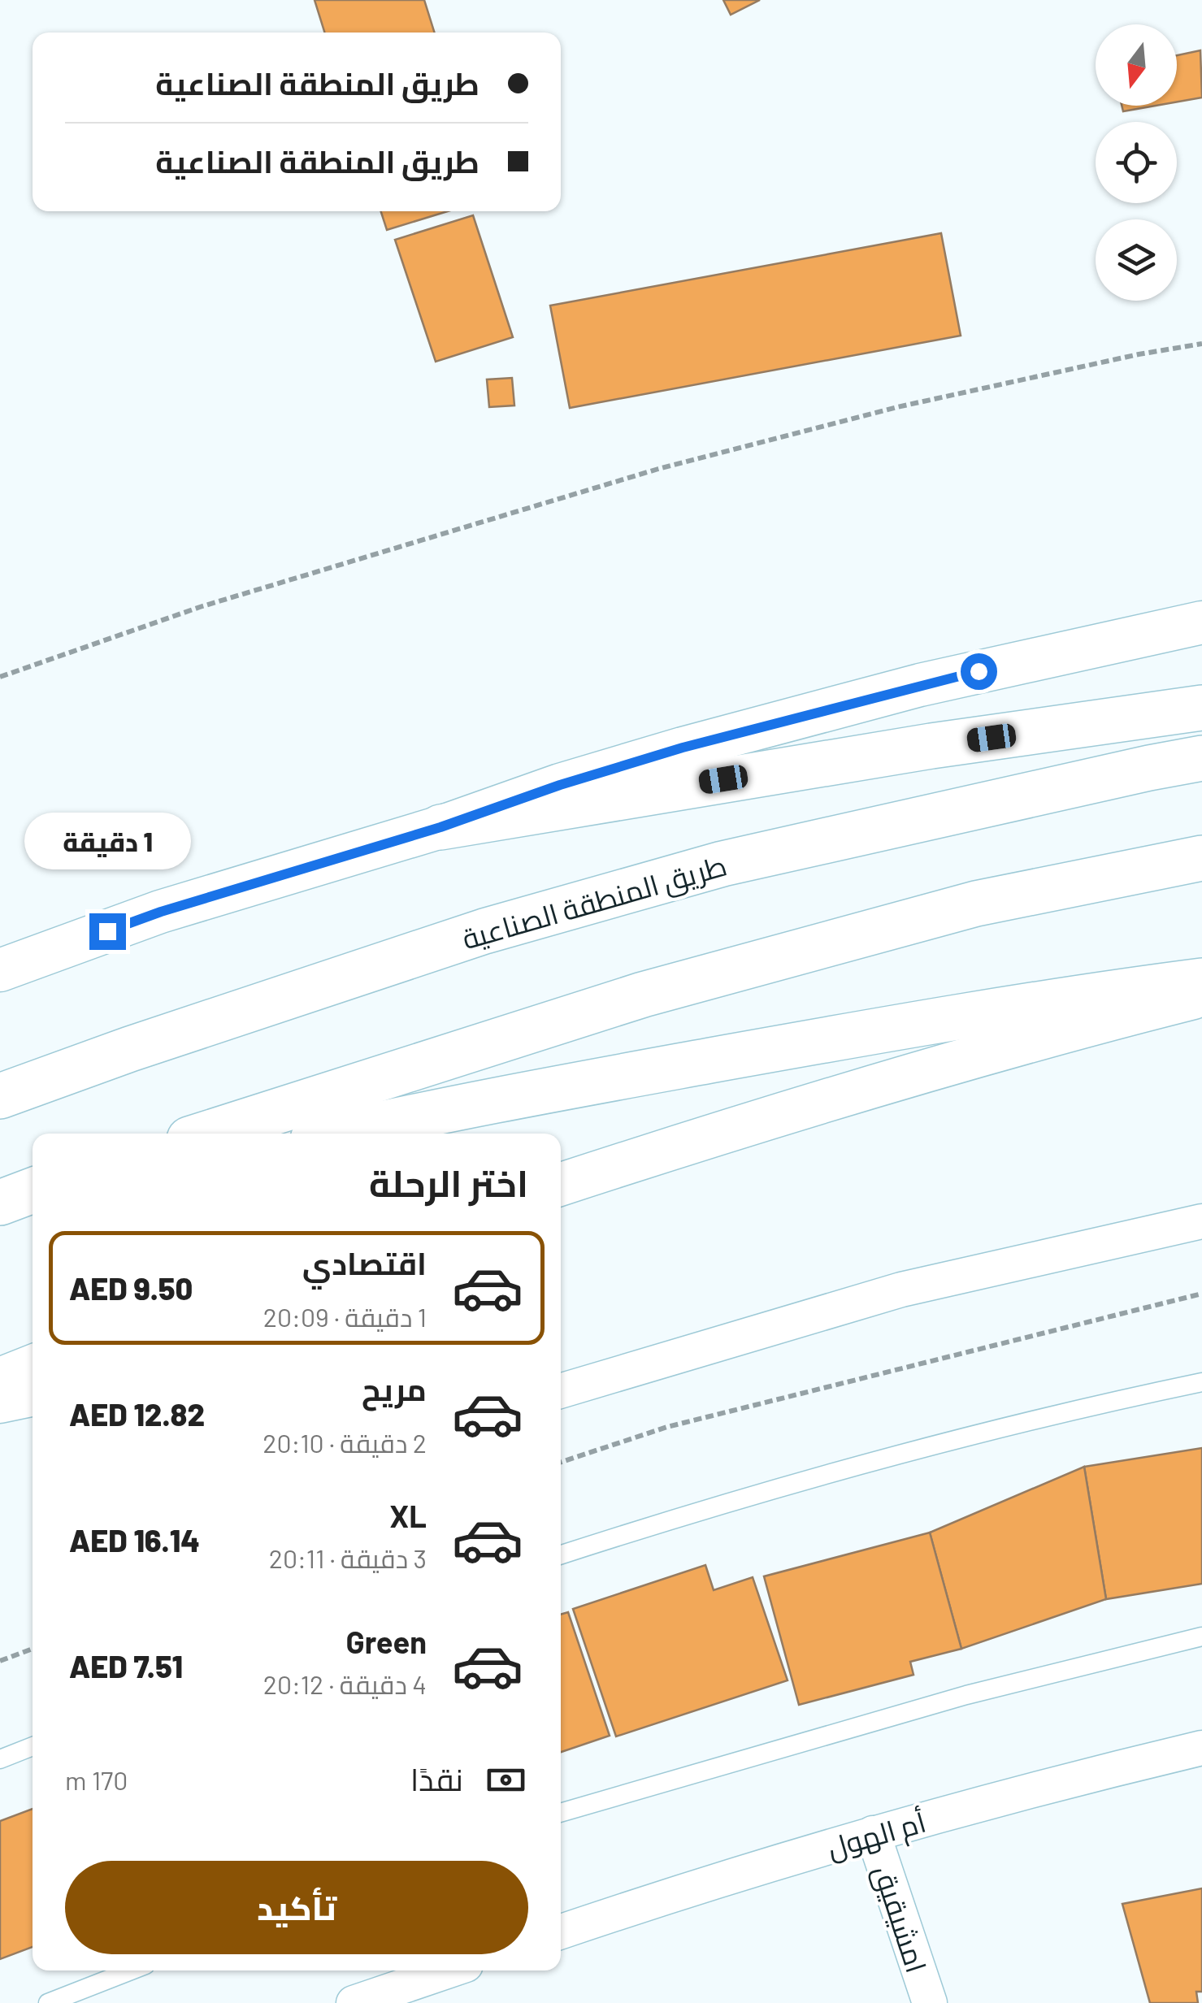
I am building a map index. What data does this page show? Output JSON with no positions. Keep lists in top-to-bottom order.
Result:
{
  "streets": {
    "highway": ["طريق المنطقة الصناعية"],
    "street": ["أم الهول", "امشيقيق"]
  },
  "crossings": [
    ["أم الهول", "امشيقيق"]
  ],
  "north": "bottom",
  "page": {
    "banner": ["طريق المنطقة الصناعية", "طريق المنطقة الصناعية"],
    "bubble": "1 دقيقة",
    "heading": "اختر الرحلة",
    "list": [
      {
        "name": "اقتصادي",
        "note": "1 دقيقة · 20:09",
        "value": "AED 9.50"
      },
      {
        "name": "مريح",
        "note": "2 دقيقة · 20:10",
        "value": "AED 12.82"
      },
      {
        "name": "XL",
        "note": "3 دقيقة · 20:11",
        "value": "AED 16.14"
      },
      {
        "name": "Green",
        "note": "4 دقيقة · 20:12",
        "value": "AED 7.51"
      }
    ],
    "pay": ["نقدًا", "170 m"],
    "buttons": "تأكيد"
  }
}
